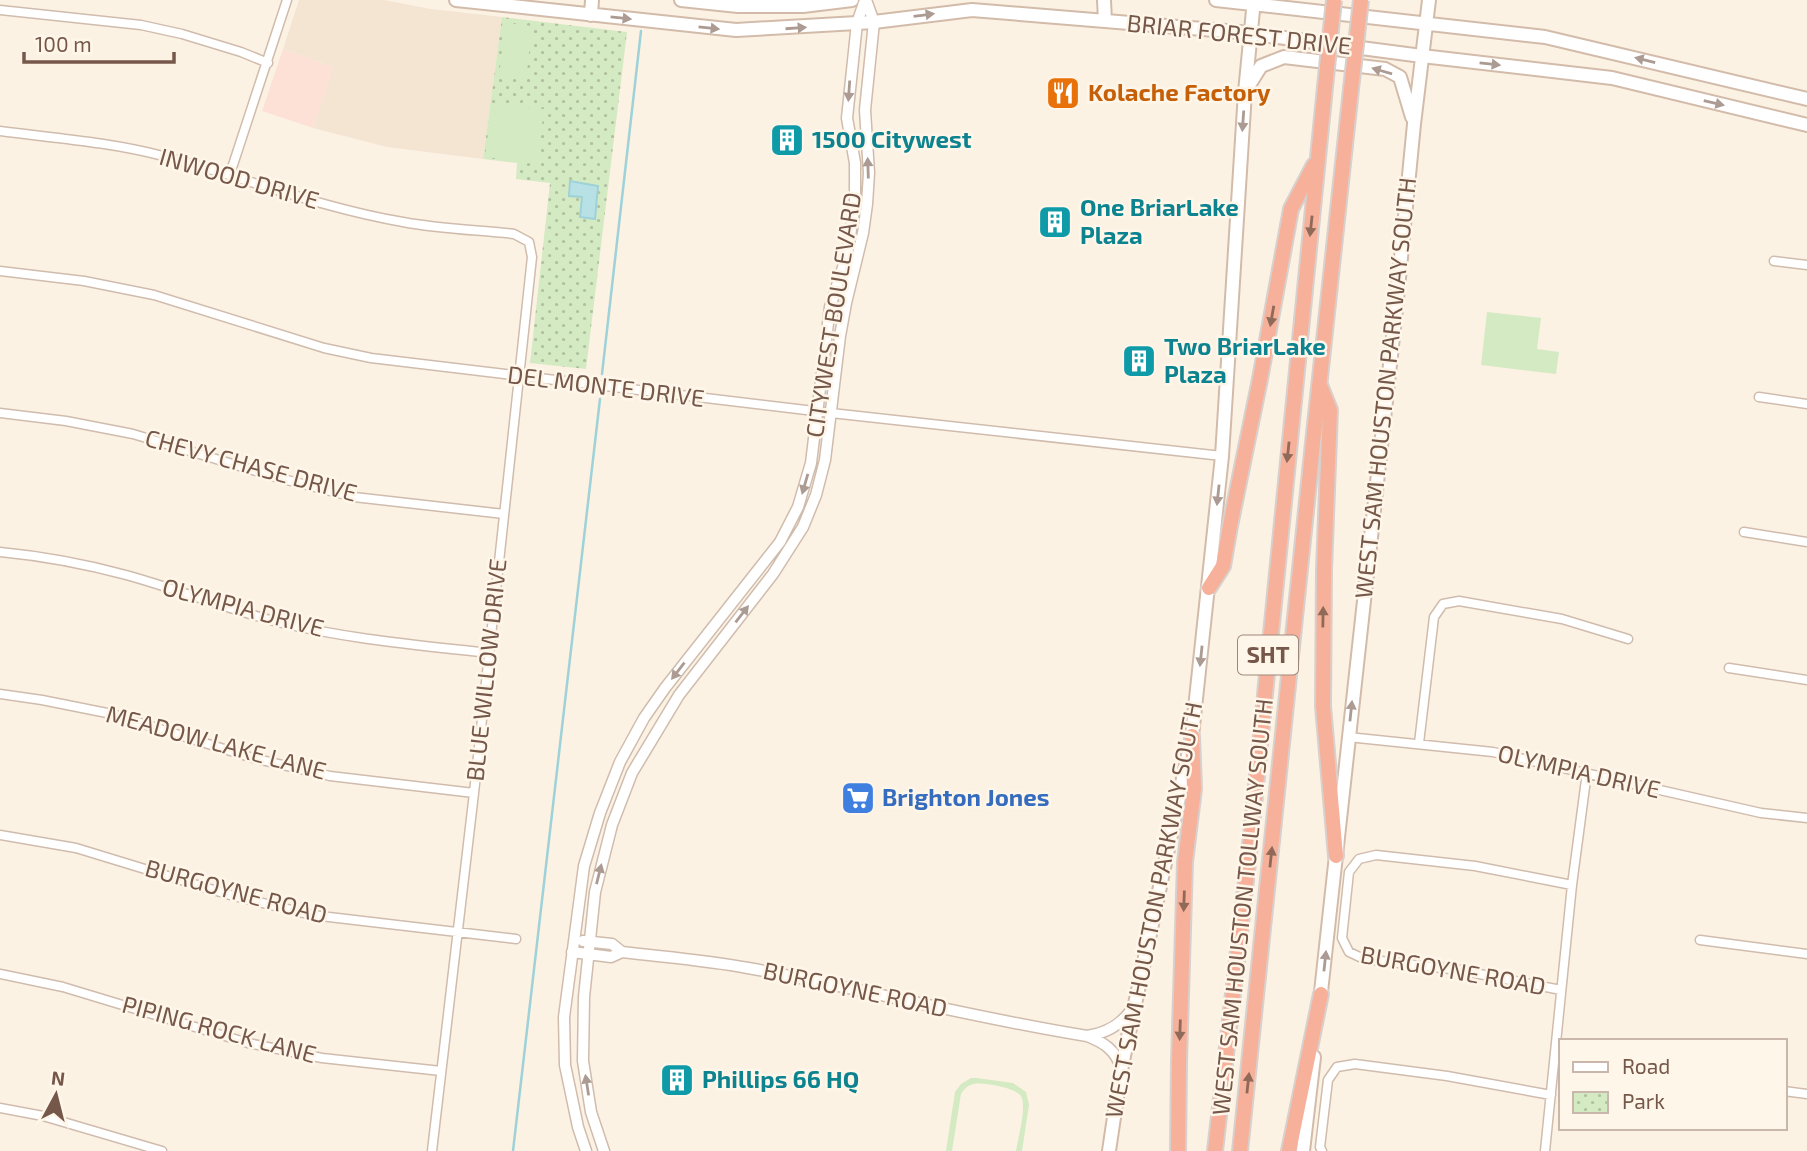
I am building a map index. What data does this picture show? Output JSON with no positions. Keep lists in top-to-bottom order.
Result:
{
  "streets": {
    "highway": ["SHT", "WEST SAM HOUSTON TOLLWAY SOUTH"],
    "main road": ["BRIAR FOREST DRIVE", "WEST SAM HOUSTON PARKWAY SOUTH"],
    "street": [
      "INWOOD DRIVE",
      "CITYWEST BOULEVARD",
      "DEL MONTE DRIVE",
      "CHEVY CHASE DRIVE",
      "OLYMPIA DRIVE",
      "BLUE WILLOW DRIVE",
      "MEADOW LAKE LANE",
      "BURGOYNE ROAD",
      "PIPING ROCK LANE"
    ]
  },
  "crossings": [
    ["BRIAR FOREST DRIVE", "CITYWEST BOULEVARD"],
    ["BRIAR FOREST DRIVE", "WEST SAM HOUSTON PARKWAY SOUTH"],
    ["INWOOD DRIVE", "BLUE WILLOW DRIVE"],
    ["CITYWEST BOULEVARD", "DEL MONTE DRIVE"],
    ["CITYWEST BOULEVARD", "BURGOYNE ROAD"],
    ["DEL MONTE DRIVE", "WEST SAM HOUSTON PARKWAY SOUTH"],
    ["DEL MONTE DRIVE", "BLUE WILLOW DRIVE"],
    ["WEST SAM HOUSTON PARKWAY SOUTH", "OLYMPIA DRIVE"],
    ["WEST SAM HOUSTON PARKWAY SOUTH", "BURGOYNE ROAD"],
    ["CHEVY CHASE DRIVE", "BLUE WILLOW DRIVE"],
    ["OLYMPIA DRIVE", "BLUE WILLOW DRIVE"],
    ["BLUE WILLOW DRIVE", "MEADOW LAKE LANE"],
    ["BLUE WILLOW DRIVE", "BURGOYNE ROAD"],
    ["BLUE WILLOW DRIVE", "PIPING ROCK LANE"]
  ],
  "places": {
    "restaurant": ["Kolache Factory"],
    "building": [
      "1500 Citywest",
      "One BriarLake Plaza",
      "Two BriarLake Plaza",
      "Phillips 66 HQ"
    ],
    "supermarket": ["Brighton Jones"]
  },
  "legend": ["Road", "Park"],
  "scale_bar": "100 m",
  "north": "top"
}
